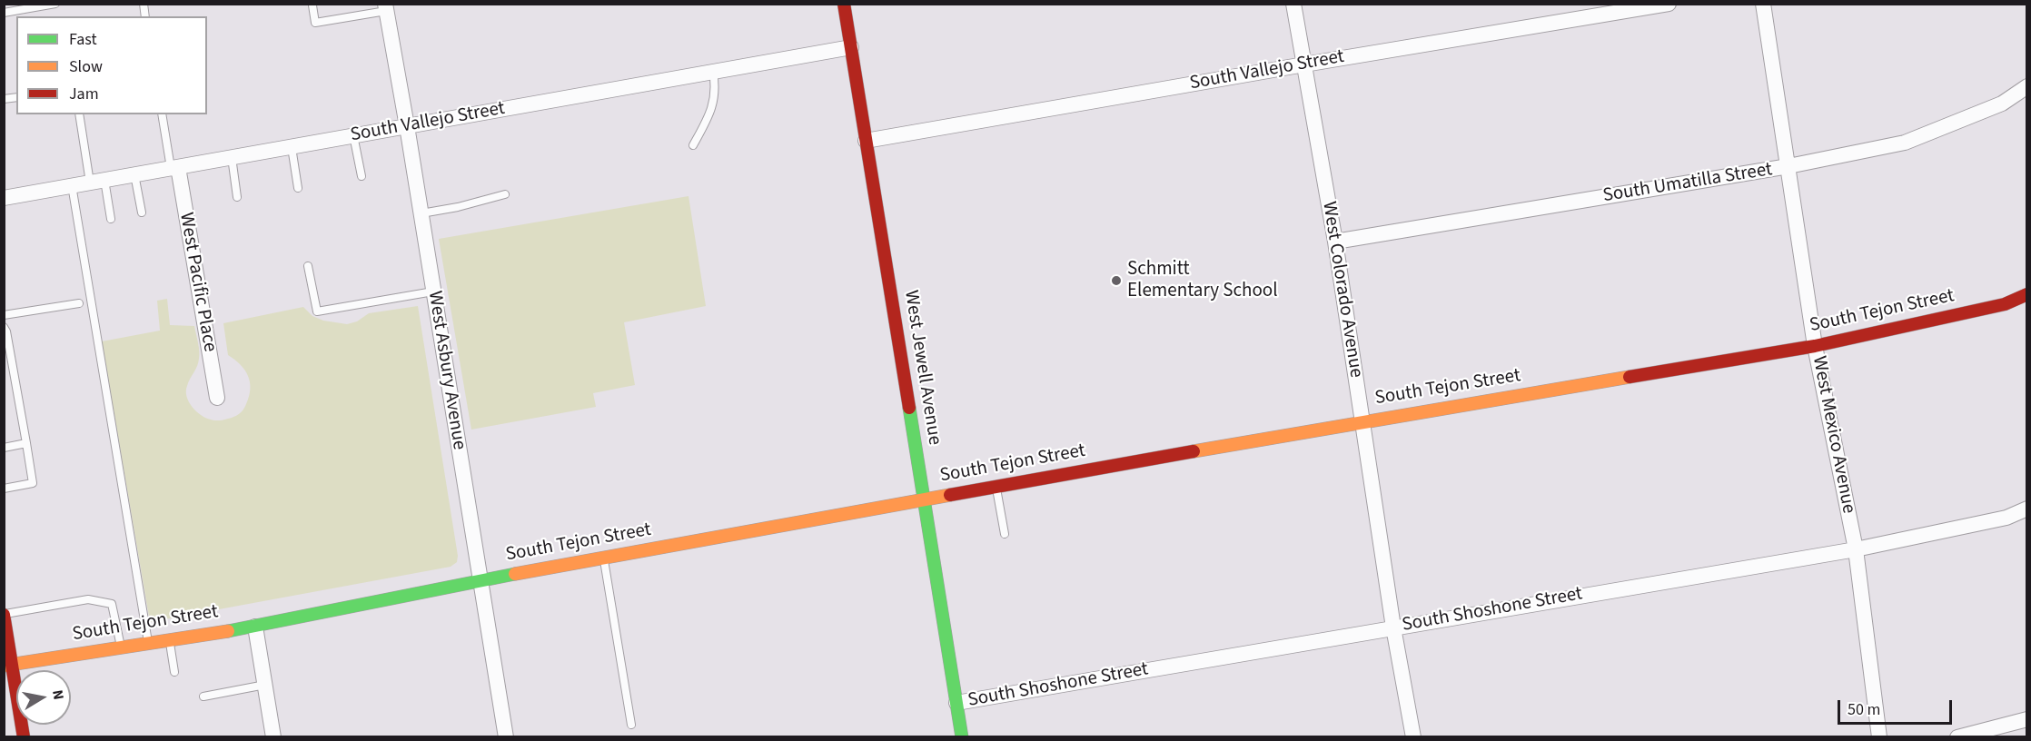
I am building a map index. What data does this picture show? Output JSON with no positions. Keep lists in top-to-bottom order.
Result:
{
  "streets": {
    "street": [
      "South Vallejo Street",
      "South Umatilla Street",
      "West Pacific Place",
      "West Colorado Avenue",
      "South Tejon Street",
      "West Jewell Avenue",
      "West Asbury Avenue",
      "West Mexico Avenue",
      "South Shoshone Street"
    ]
  },
  "crossings": [
    ["South Vallejo Street", "West Pacific Place"],
    ["South Vallejo Street", "West Colorado Avenue"],
    ["South Vallejo Street", "West Jewell Avenue"],
    ["South Vallejo Street", "West Asbury Avenue"],
    ["South Umatilla Street", "West Colorado Avenue"],
    ["South Umatilla Street", "West Mexico Avenue"],
    ["West Colorado Avenue", "South Tejon Street"],
    ["West Colorado Avenue", "South Shoshone Street"],
    ["South Tejon Street", "West Jewell Avenue"],
    ["South Tejon Street", "West Asbury Avenue"],
    ["South Tejon Street", "West Mexico Avenue"],
    ["West Jewell Avenue", "South Shoshone Street"],
    ["West Mexico Avenue", "South Shoshone Street"]
  ],
  "places": ["Schmitt Elementary School"],
  "legend": ["Fast", "Slow", "Jam"],
  "scale_bar": "50 m",
  "north": "right"
}
